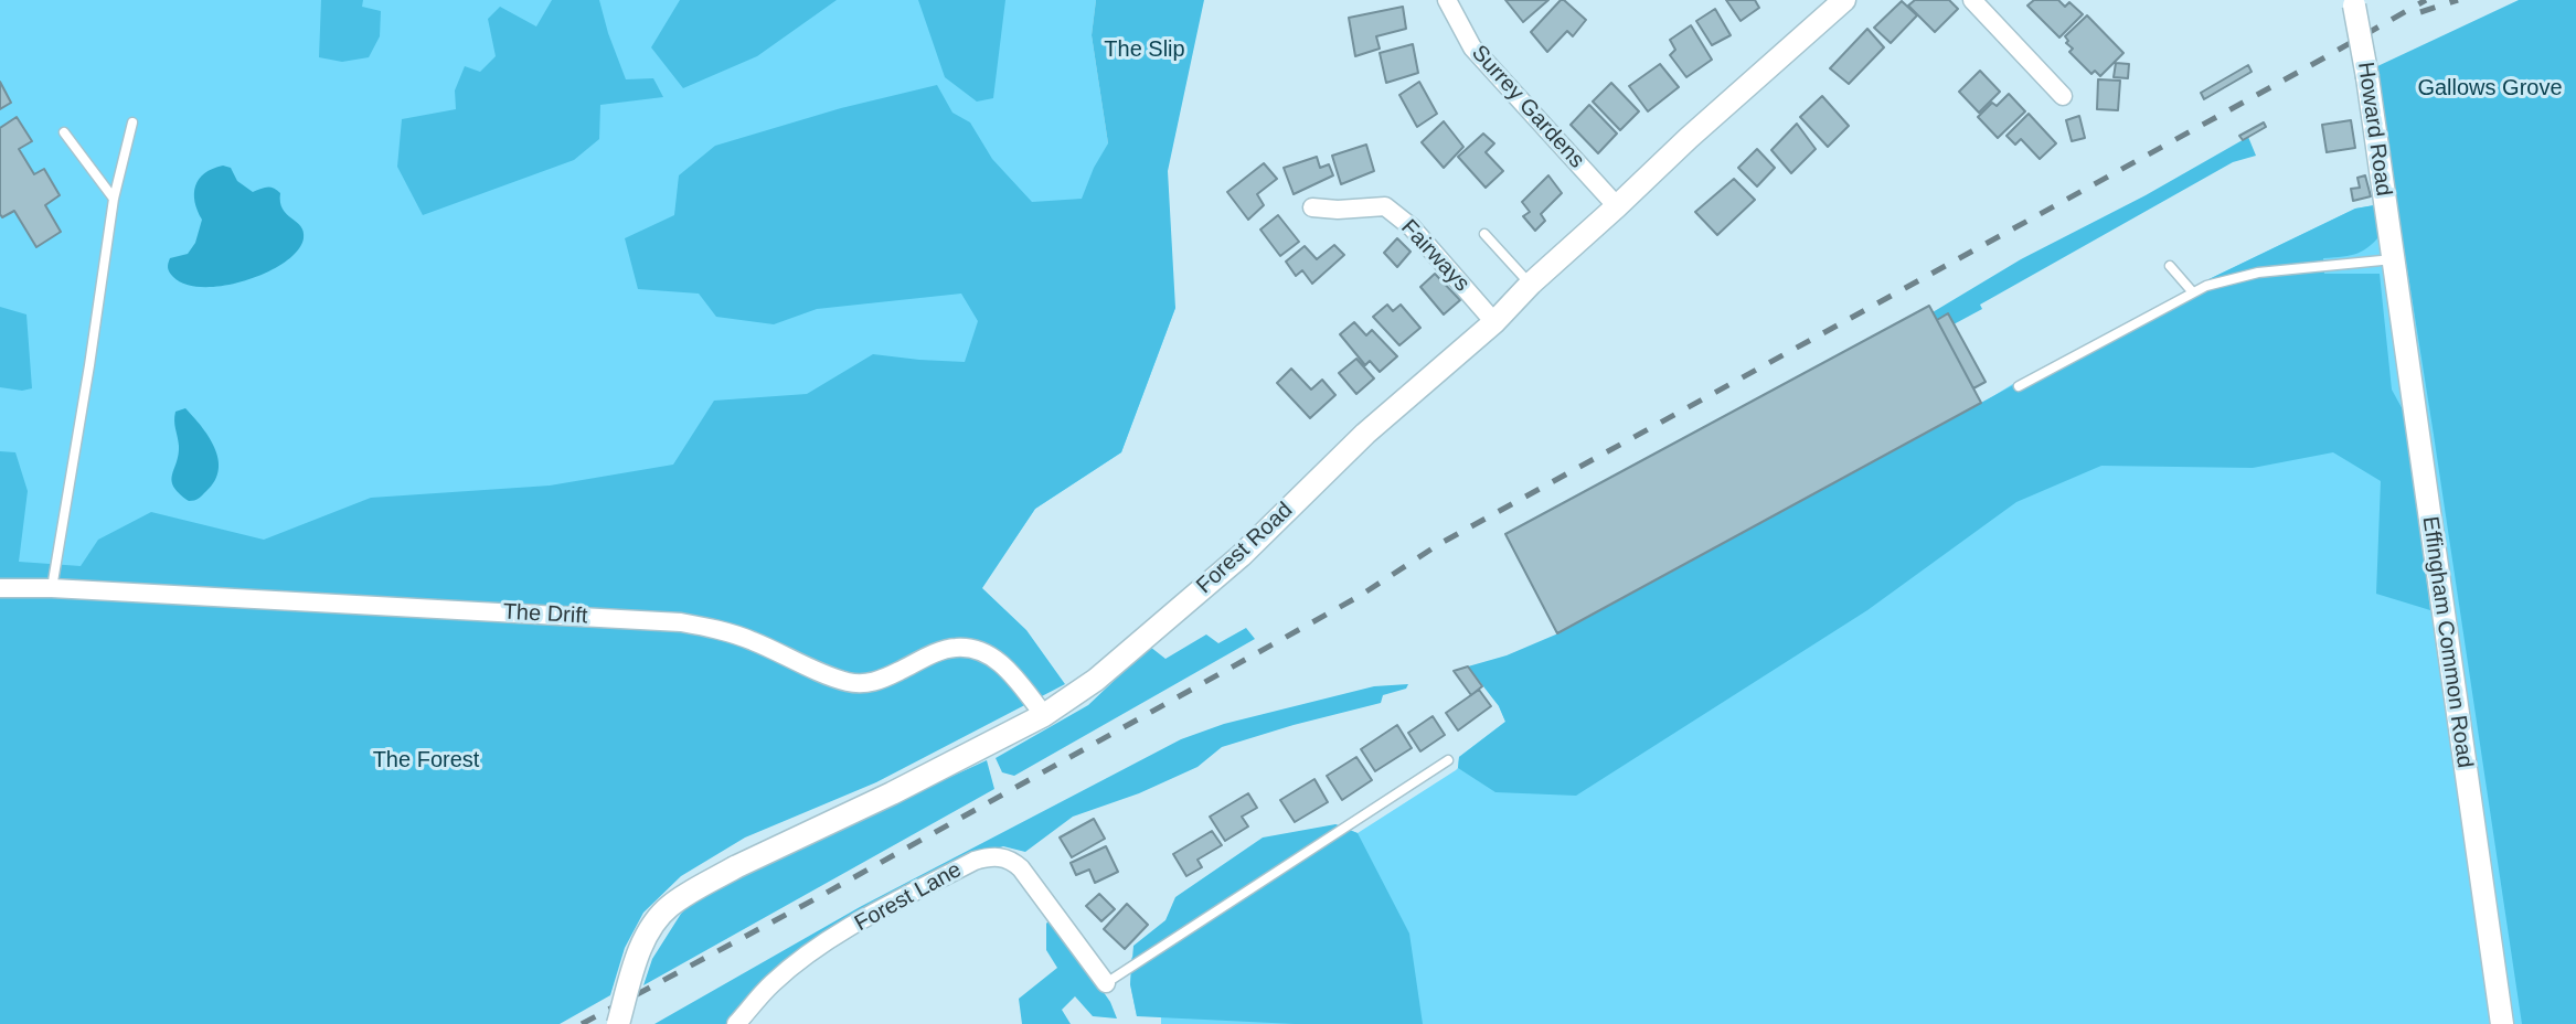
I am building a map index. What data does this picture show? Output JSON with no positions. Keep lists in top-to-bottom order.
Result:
{
  "streets": {
    "street": [
      "Surrey Gardens",
      "Howard Road",
      "Fairways",
      "Forest Road",
      "The Drift",
      "Effingham Common Road",
      "Forest Lane"
    ]
  },
  "crossings": [
    ["Surrey Gardens", "Forest Road"],
    ["Howard Road", "Effingham Common Road"],
    ["Fairways", "Forest Road"],
    ["Forest Road", "The Drift"]
  ],
  "parks": ["The Slip", "Gallows Grove", "The Forest"]
}
